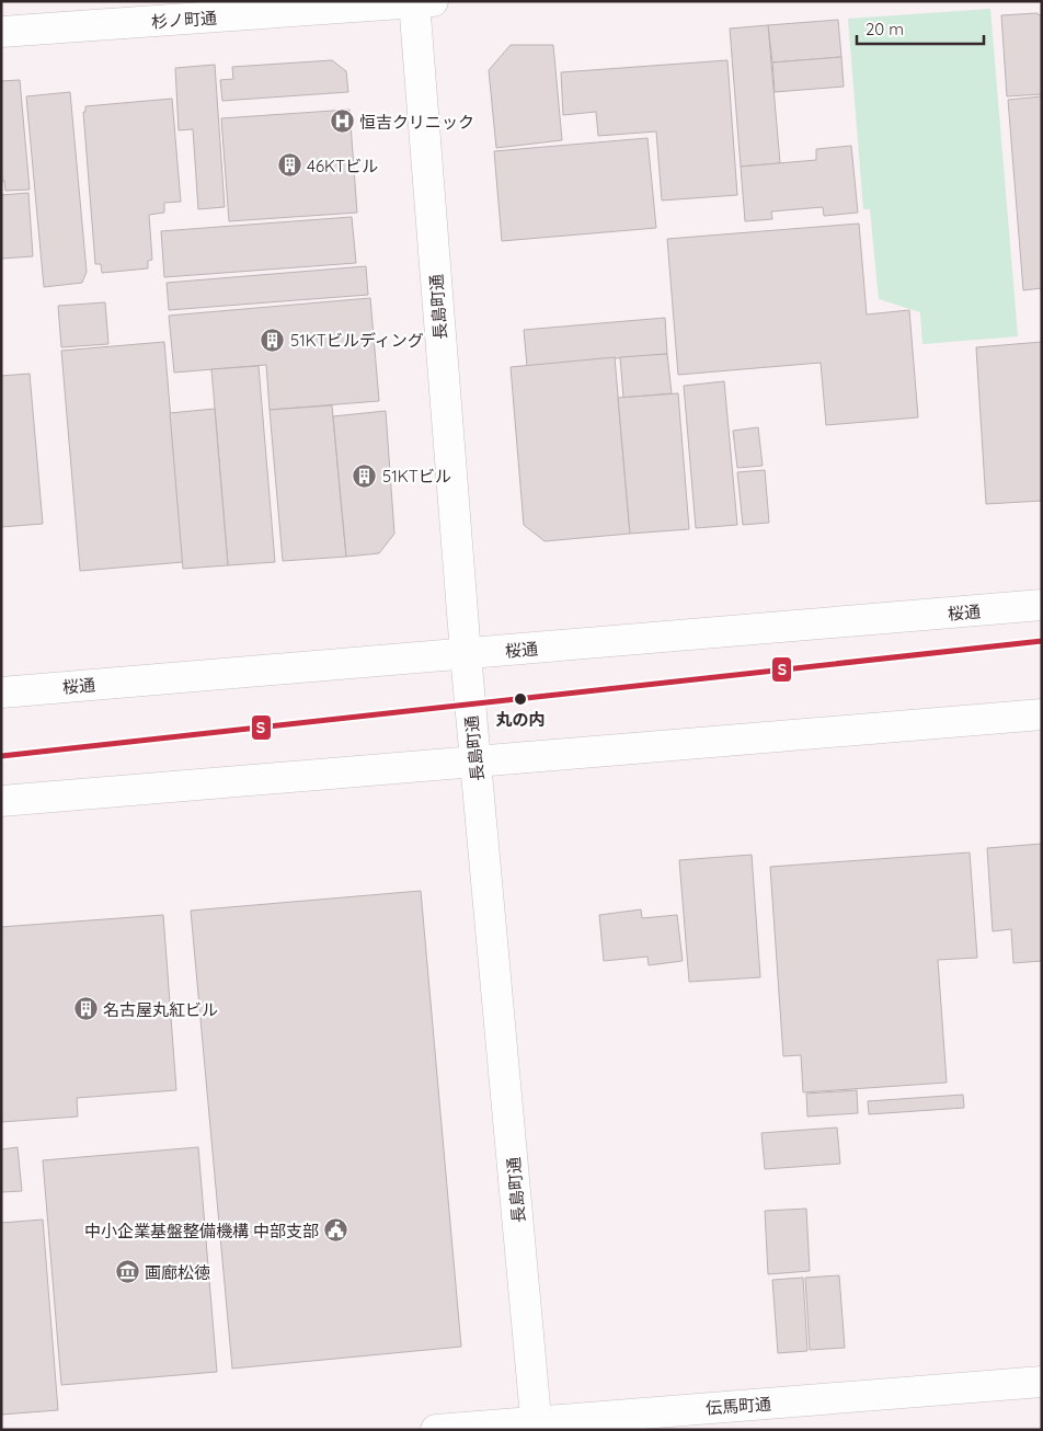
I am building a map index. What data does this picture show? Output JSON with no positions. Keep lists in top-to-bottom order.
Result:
{
  "streets": {
    "main road": [
      "杉ノ町通",
      "長島町通",
      "桜通",
      "伝馬町通"
    ]
  },
  "crossings": [
    ["杉ノ町通", "長島町通"],
    ["長島町通", "桜通"],
    ["長島町通", "伝馬町通"]
  ],
  "places": {
    "hospital": ["恒吉クリニック"],
    "building": [
      "46KTビル",
      "51KTビルディング",
      "51KTビル",
      "名古屋丸紅ビル"
    ],
    "other": ["丸の内"],
    "public building": ["中小企業基盤整備機構 中部支部"],
    "museum": ["画廊松徳"]
  },
  "lines": ["transit line S"],
  "scale_bar": "20 m"
}
